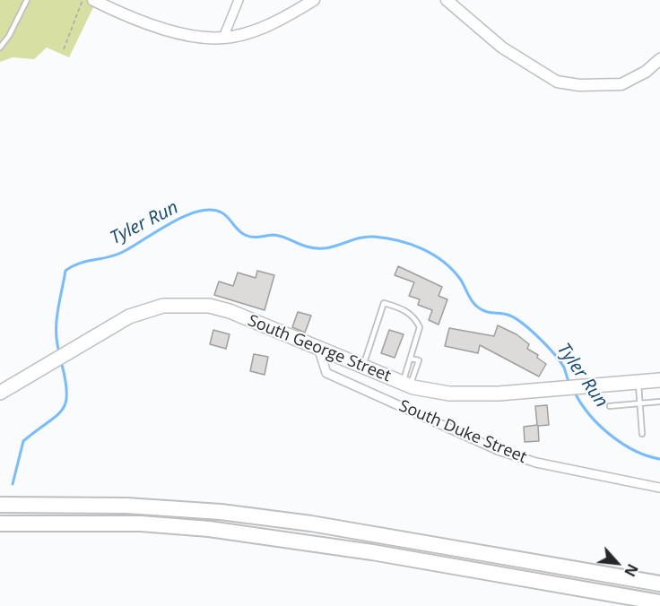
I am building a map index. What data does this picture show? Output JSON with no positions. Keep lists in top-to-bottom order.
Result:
{
  "streets": {
    "main road": ["South George Street"],
    "street": ["South Duke Street"]
  },
  "crossings": [
    ["South George Street", "South Duke Street"]
  ],
  "water": ["Tyler Run"],
  "north": "bottom right"
}
